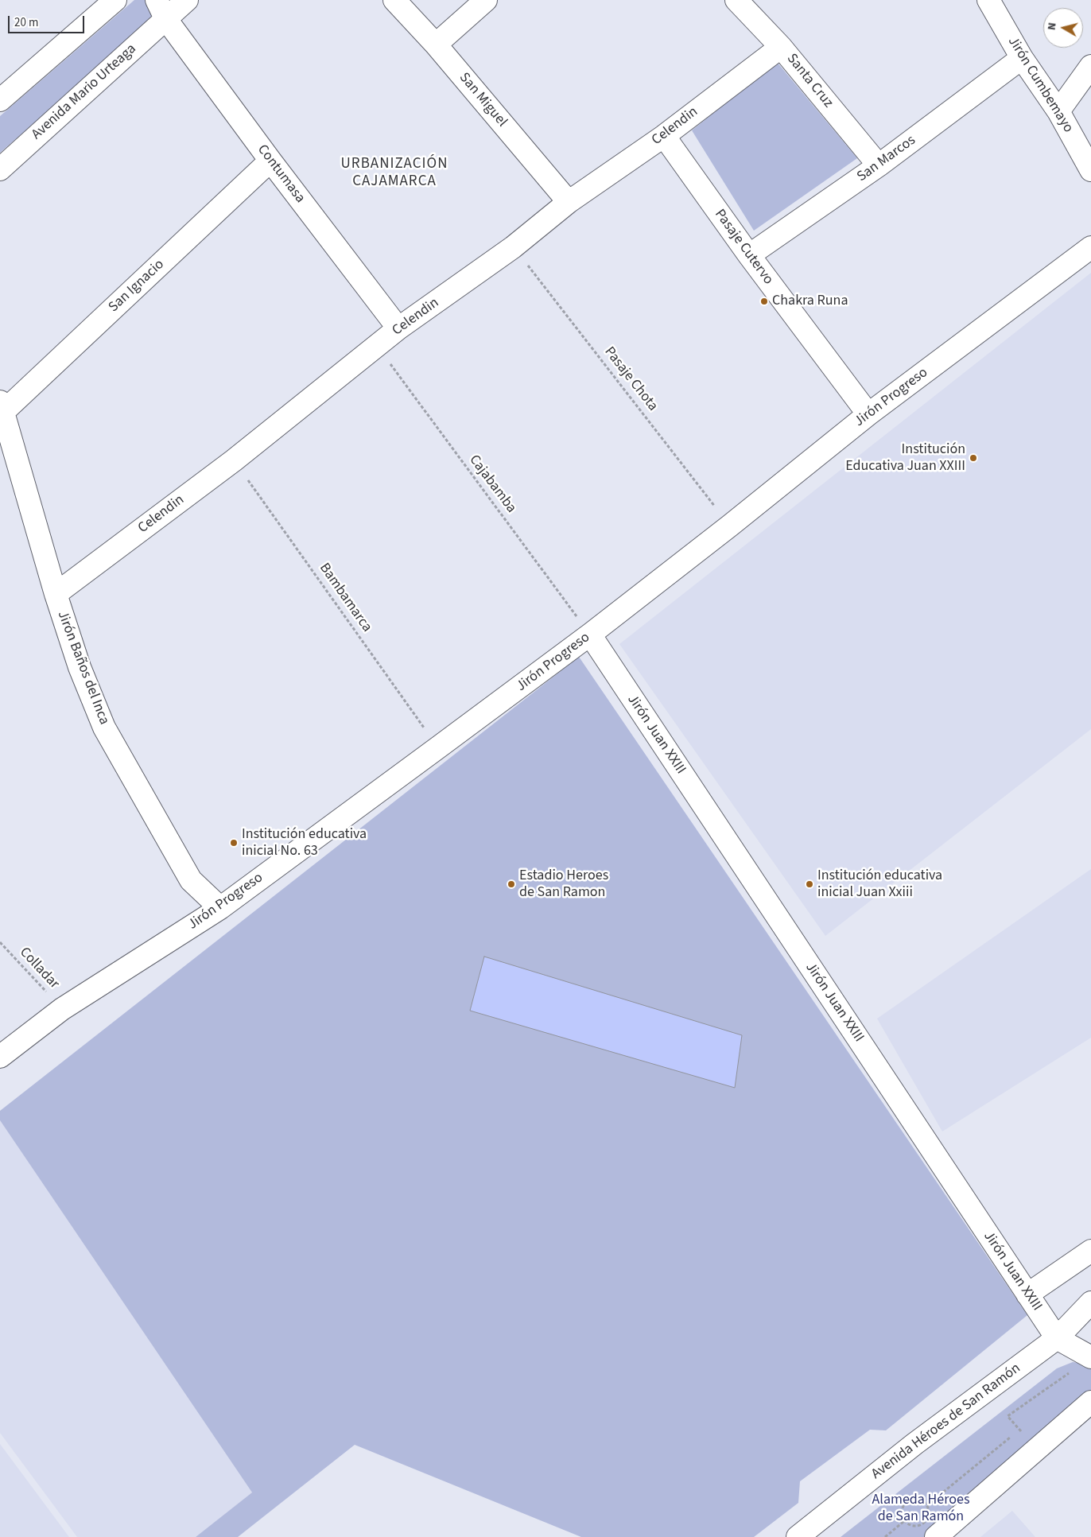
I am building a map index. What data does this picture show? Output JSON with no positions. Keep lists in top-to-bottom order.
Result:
{
  "streets": {
    "street": [
      "Santa Cruz",
      "Jirón Cumbemayo",
      "Avenida Mario Urteaga",
      "San Miguel",
      "Celendin",
      "San Marcos",
      "Contumasa",
      "Pasaje Cutervo",
      "San Ignacio",
      "Jirón Progreso",
      "Jirón Baños del Inca",
      "Jirón Juan XXIII",
      "Avenida Héroes de San Ramón"
    ],
    "path": [
      "Pasaje Chota",
      "Cajabamba",
      "Bambamarca",
      "Colladar"
    ]
  },
  "crossings": [
    ["Santa Cruz", "Celendin"],
    ["Santa Cruz", "San Marcos"],
    ["Jirón Cumbemayo", "San Marcos"],
    ["Avenida Mario Urteaga", "Contumasa"],
    ["San Miguel", "Celendin"],
    ["Celendin", "Contumasa"],
    ["Celendin", "Pasaje Cutervo"],
    ["Celendin", "Pasaje Chota"],
    ["Celendin", "Cajabamba"],
    ["Celendin", "Bambamarca"],
    ["Celendin", "Jirón Baños del Inca"],
    ["San Marcos", "Pasaje Cutervo"],
    ["Contumasa", "San Ignacio"],
    ["Pasaje Cutervo", "Jirón Progreso"],
    ["San Ignacio", "Jirón Baños del Inca"],
    ["Pasaje Chota", "Jirón Progreso"],
    ["Jirón Progreso", "Cajabamba"],
    ["Jirón Progreso", "Bambamarca"],
    ["Jirón Progreso", "Jirón Baños del Inca"],
    ["Jirón Progreso", "Jirón Juan XXIII"],
    ["Jirón Progreso", "Colladar"],
    ["Cajabamba", "Jirón Juan XXIII"],
    ["Jirón Juan XXIII", "Avenida Héroes de San Ramón"]
  ],
  "districts": ["URBANIZACIÓN CAJAMARCA"],
  "parks": ["Alameda Héroes de San Ramón"],
  "places": [
    "Chakra Runa",
    "Institución Educativa Juan XXIII",
    "Institución educativa inicial No. 63",
    "Estadio Heroes de San Ramon",
    "Institución educativa inicial Juan Xxiii"
  ],
  "scale_bar": "20 m",
  "north": "left"
}
